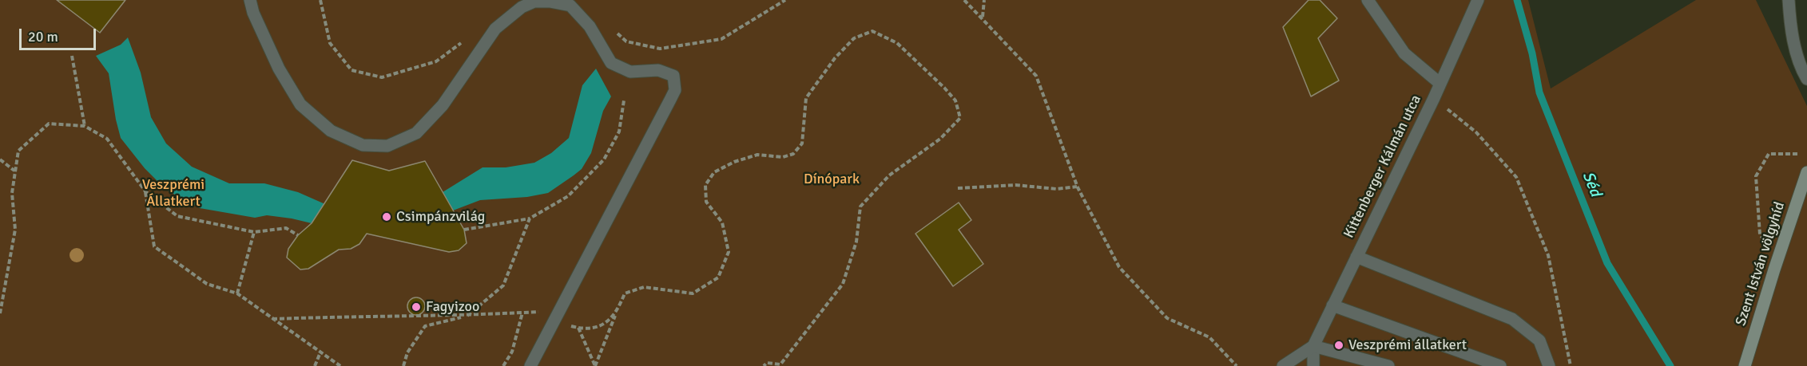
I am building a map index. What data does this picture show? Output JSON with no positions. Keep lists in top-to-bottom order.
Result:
{
  "streets": {
    "main road": ["Szent István völgyhíd"],
    "street": ["Kittenberger Kálmán utca"]
  },
  "water": ["Séd"],
  "parks": ["Dínópark", "Veszprémi Állatkert"],
  "places": ["Csimpánzvilág", "Fagyizoo", "Veszprémi állatkert"],
  "scale_bar": "20 m"
}
